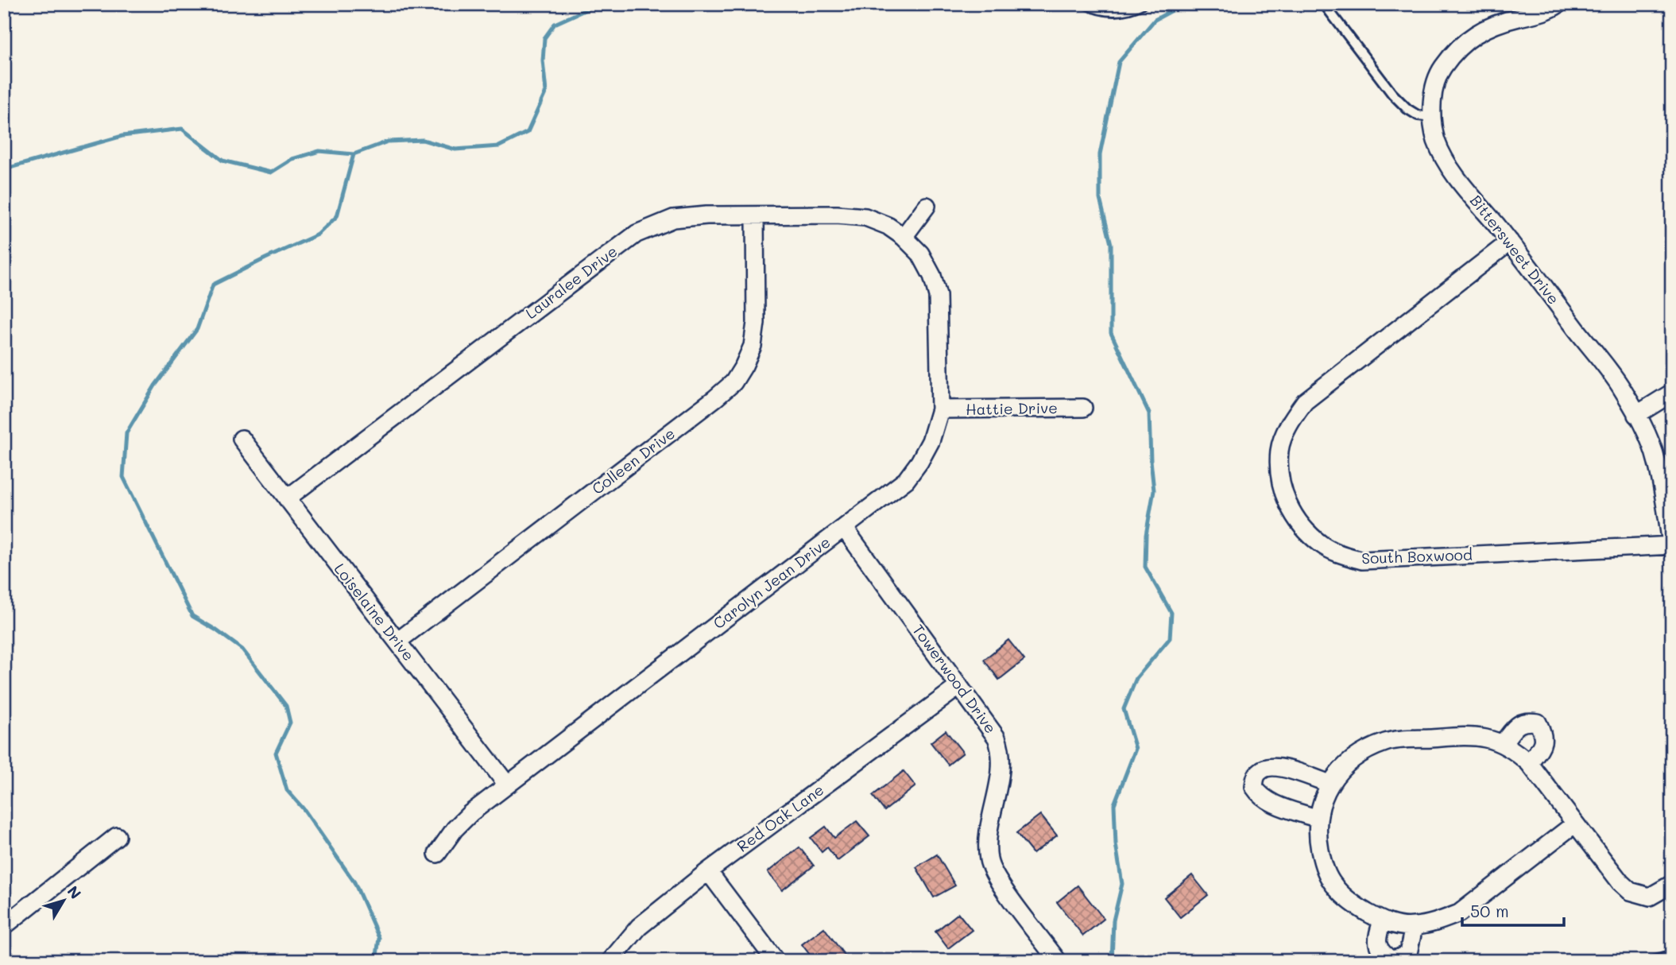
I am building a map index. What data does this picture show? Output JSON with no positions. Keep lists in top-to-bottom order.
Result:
{
  "streets": {
    "street": [
      "Bittersweet Drive",
      "Lauralee Drive",
      "Hattie Drive",
      "Colleen Drive",
      "South Boxwood",
      "Carolyn Jean Drive",
      "Loiselaine Drive",
      "Towerwood Drive",
      "Red Oak Lane"
    ]
  },
  "crossings": [
    ["Bittersweet Drive", "South Boxwood"],
    ["Lauralee Drive", "Colleen Drive"],
    ["Lauralee Drive", "Carolyn Jean Drive"],
    ["Lauralee Drive", "Loiselaine Drive"],
    ["Hattie Drive", "Carolyn Jean Drive"],
    ["Colleen Drive", "Loiselaine Drive"],
    ["Carolyn Jean Drive", "Loiselaine Drive"],
    ["Carolyn Jean Drive", "Towerwood Drive"],
    ["Towerwood Drive", "Red Oak Lane"]
  ],
  "scale_bar": "50 m",
  "north": "top right"
}
